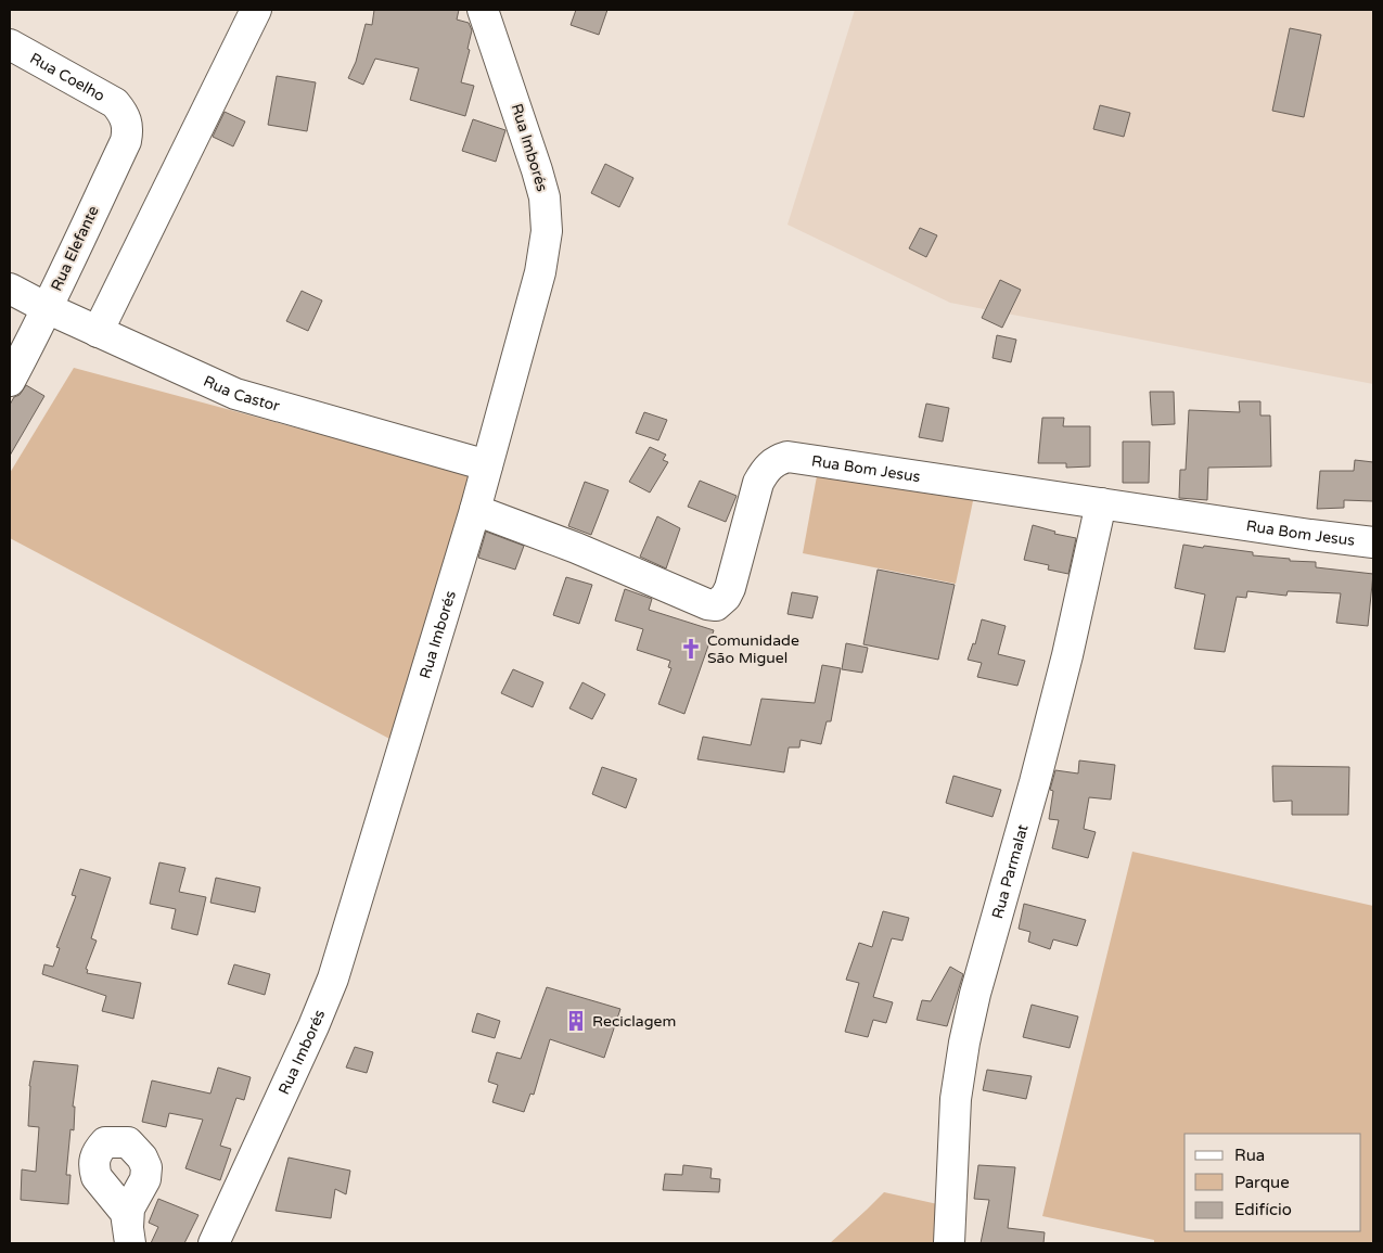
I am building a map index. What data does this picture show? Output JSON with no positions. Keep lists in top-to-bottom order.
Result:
{
  "streets": {
    "street": [
      "Rua Coelho",
      "Rua Imborés",
      "Rua Elefante",
      "Rua Castor",
      "Rua Bom Jesus",
      "Rua Parmalat"
    ]
  },
  "crossings": [
    ["Rua Coelho", "Rua Elefante"],
    ["Rua Imborés", "Rua Castor"],
    ["Rua Imborés", "Rua Bom Jesus"],
    ["Rua Elefante", "Rua Castor"],
    ["Rua Bom Jesus", "Rua Parmalat"]
  ],
  "places": {
    "church": ["Comunidade São Miguel"],
    "building": ["Reciclagem"]
  },
  "legend": ["Rua", "Parque", "Edifício"]
}
